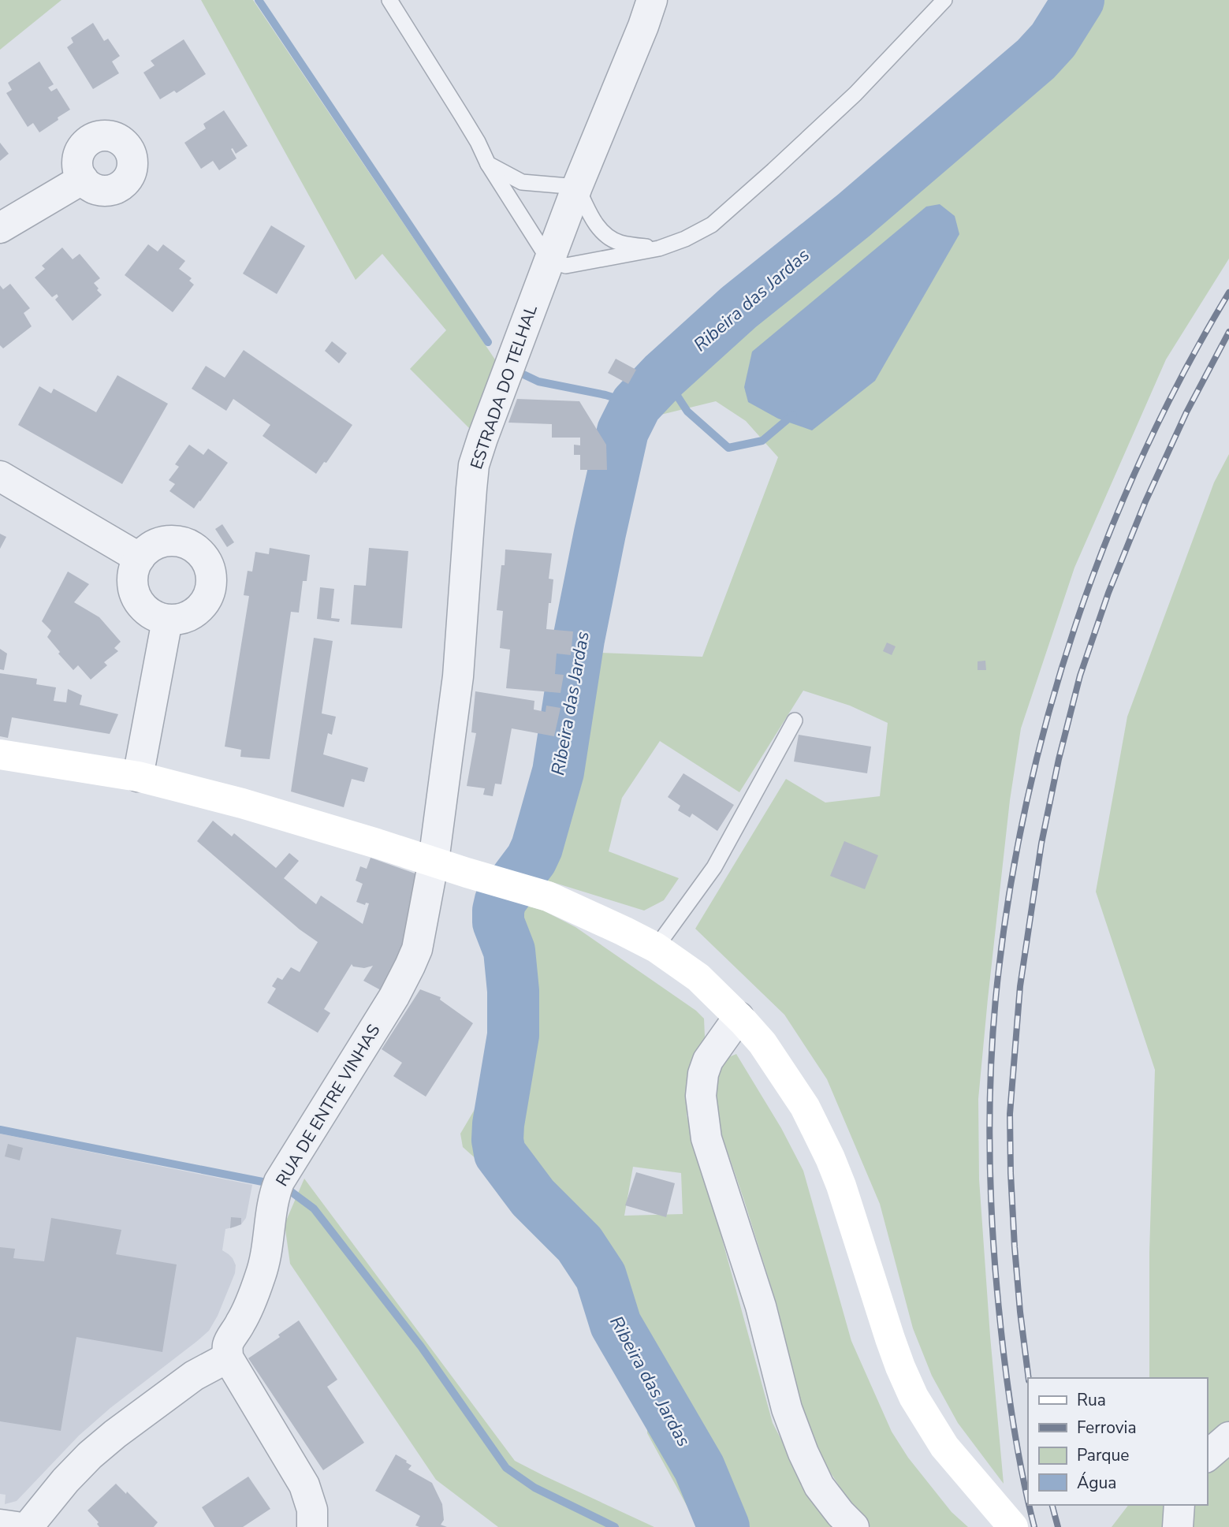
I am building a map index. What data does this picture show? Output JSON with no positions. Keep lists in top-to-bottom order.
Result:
{
  "streets": {
    "street": ["ESTRADA DO TELHAL", "RUA DE ENTRE VINHAS"]
  },
  "crossings": [
    ["ESTRADA DO TELHAL", "RUA DE ENTRE VINHAS"]
  ],
  "water": ["Ribeira das Jardas"],
  "legend": [
    "Rua",
    "Ferrovia",
    "Parque",
    "Água"
  ]
}
